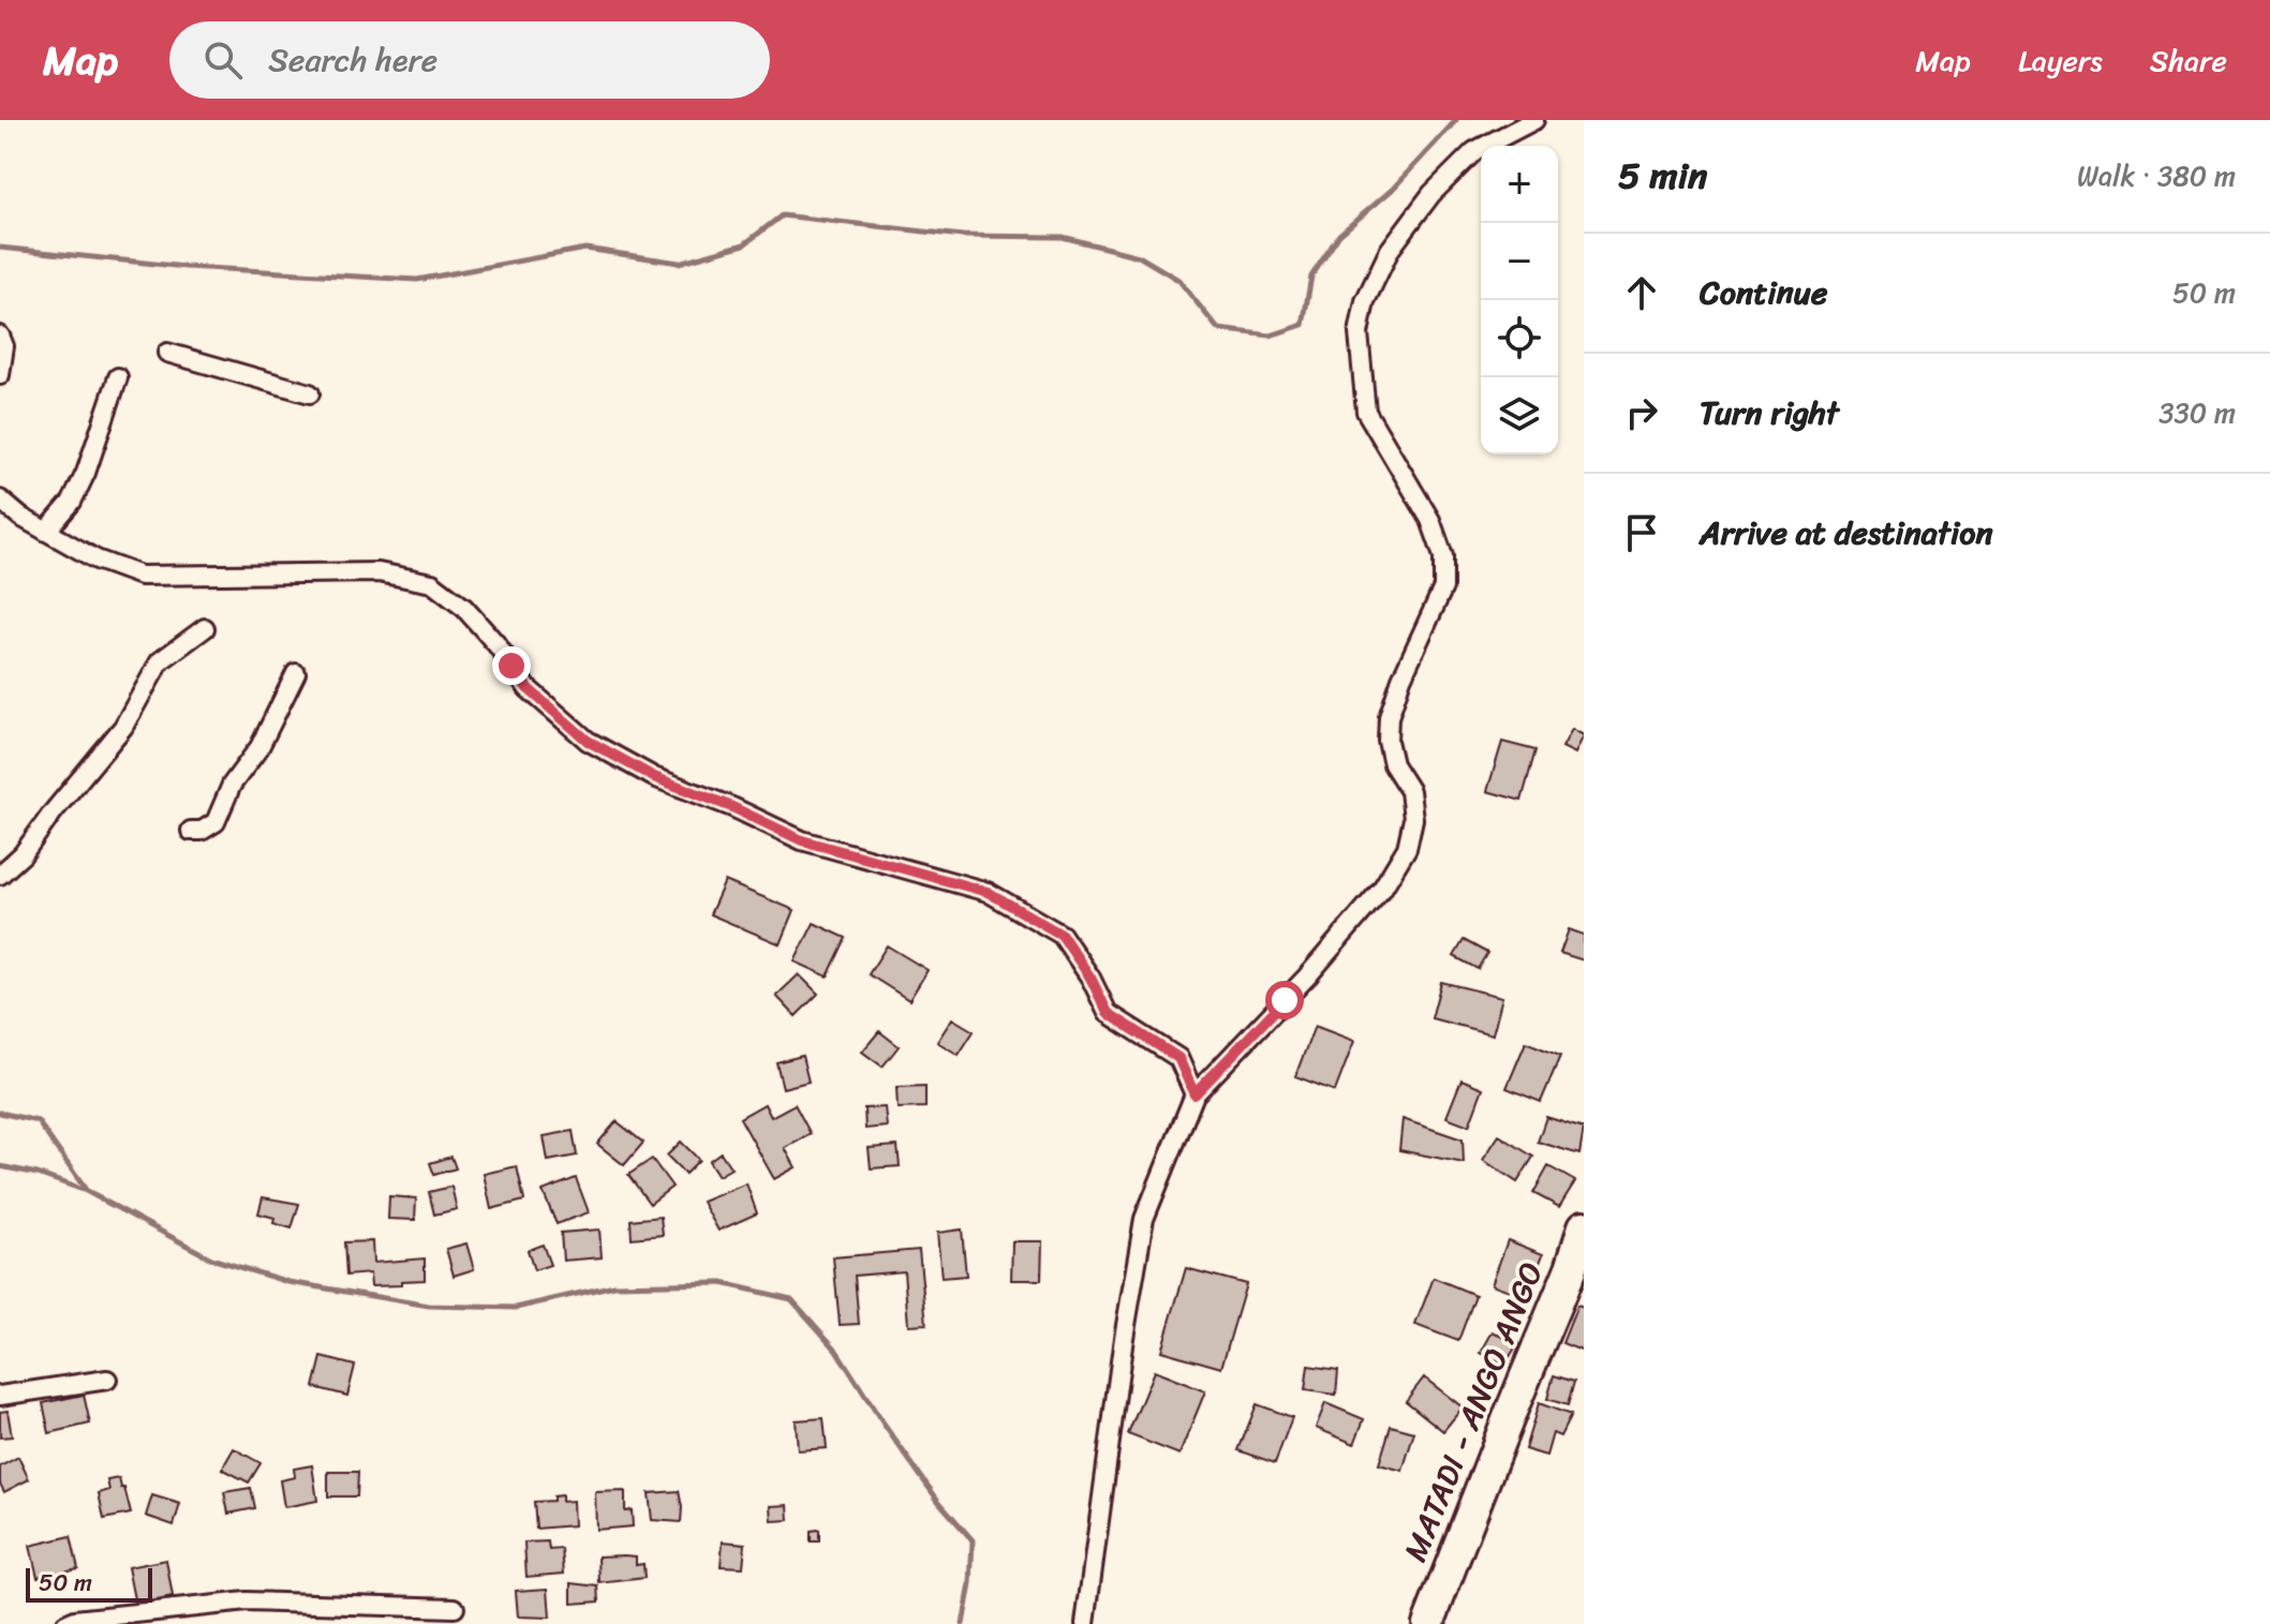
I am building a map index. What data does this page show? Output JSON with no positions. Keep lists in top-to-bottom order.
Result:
{
  "streets": {
    "highway": ["MATADI - ANGO ANGO"]
  },
  "scale_bar": "50 m",
  "page": {
    "header": "Map",
    "search": "Search here",
    "nav": ["Map", "Layers", "Share"],
    "heading": ["5 min", "Walk · 380 m"],
    "map_buttons": ["+", "−"],
    "list": [
      ["Continue", "50 m"],
      ["Turn right", "330 m"],
      "Arrive at destination"
    ],
    "scale": "50 m"
  }
}
